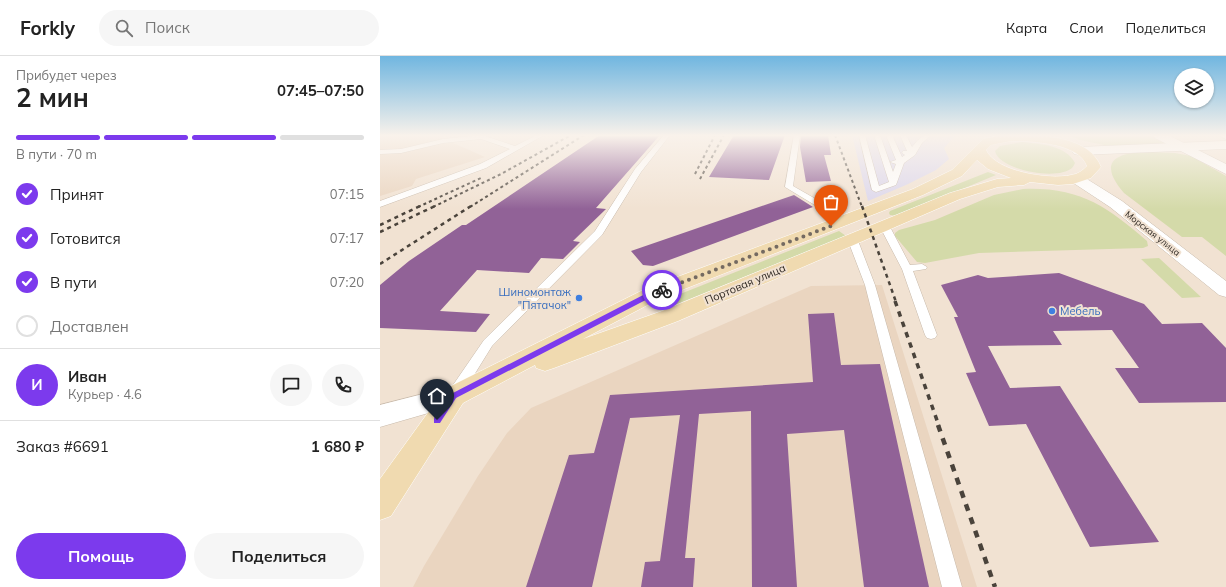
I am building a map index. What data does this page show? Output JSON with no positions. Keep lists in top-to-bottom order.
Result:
{
  "streets": {
    "main road": ["Портовая улица"],
    "street": ["Морская улица"]
  },
  "places": ["Шиномонтаж \"Пятачок\"", "Мебель"],
  "page": {
    "header": "Forkly",
    "search": "Поиск",
    "nav": ["Карта", "Слои", "Поделиться"],
    "heading": ["2 мин", "Прибудет через", "07:45–07:50"],
    "panel": [
      "Иван",
      "Курьер · 4.6",
      "Заказ #6691",
      "1 680 ₽"
    ],
    "bar": "В пути · 70 m",
    "list": [
      ["Принят", "07:15"],
      ["Готовится", "07:17"],
      ["В пути", "07:20"],
      "Доставлен"
    ],
    "round": "И",
    "buttons": ["Помощь", "Поделиться"]
  }
}
